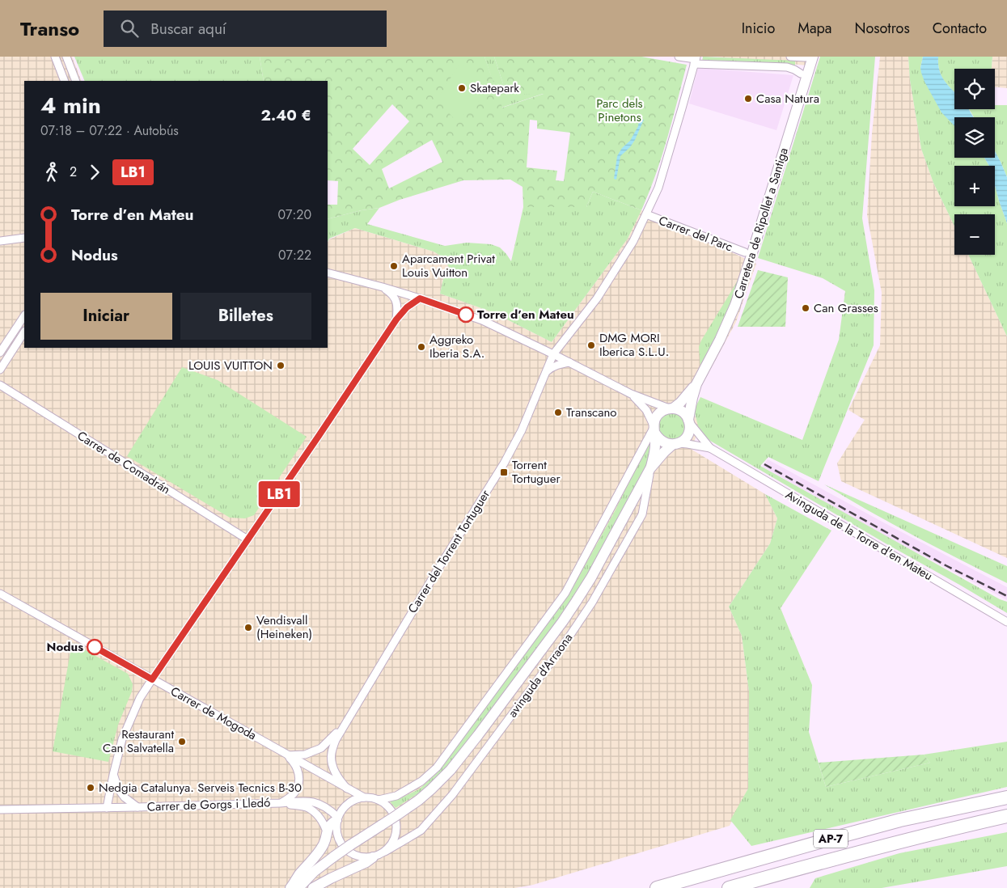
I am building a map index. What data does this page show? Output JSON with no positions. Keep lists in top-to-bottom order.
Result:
{
  "streets": {
    "highway": ["AP-7"],
    "main road": ["Carretera de Ripollet a Santiga"],
    "street": [
      "Carrer del Parc",
      "Carrer de Comadrán",
      "Avinguda de la Torre d'en Mateu",
      "Carrer del Torrent Tortuguer",
      "avinguda d'Arraona",
      "Carrer de Mogoda",
      "Carrer de Gorgs i Lledó"
    ]
  },
  "crossings": [
    ["Carrer del Parc", "Carrer del Torrent Tortuguer"],
    ["Carrer del Torrent Tortuguer", "Carrer de Mogoda"],
    ["Carrer del Torrent Tortuguer", "Carrer de Gorgs i Lledó"],
    ["avinguda d'Arraona", "Carrer de Mogoda"],
    ["avinguda d'Arraona", "Carrer de Gorgs i Lledó"],
    ["Carrer de Mogoda", "Carrer de Gorgs i Lledó"]
  ],
  "parks": ["Parc dels Pinetons"],
  "places": {
    "other": [
      "Skatepark",
      "Casa Natura",
      "Aparcament Privat Louis Vuitton",
      "Can Grasses",
      "Torre d’en Mateu",
      "DMG MORI Iberica S.L.U.",
      "Aggreko Iberia S.A.",
      "LOUIS VUITTON",
      "Transcano",
      "Vendisvall (Heineken)",
      "Nodus",
      "Restaurant Can Salvatella",
      "Nedgia Catalunya. Serveis Tecnics B-30"
    ],
    "transit": ["Torrent Tortuguer"]
  },
  "lines": ["bus line LB1"],
  "page": {
    "header": "Transo",
    "search": "Buscar aquí",
    "nav": [
      "Inicio",
      "Mapa",
      "Nosotros",
      "Contacto"
    ],
    "on_map": "LB1",
    "map_buttons": ["+", "−"],
    "heading": ["4 min", "07:18 – 07:22 · Autobús", "2.40 €"],
    "legs": ["2", "LB1"],
    "list": [
      {
        "name": "Torre d’en Mateu",
        "value": "07:20"
      },
      {
        "name": "Nodus",
        "value": "07:22"
      }
    ],
    "buttons": ["Iniciar", "Billetes"]
  }
}
